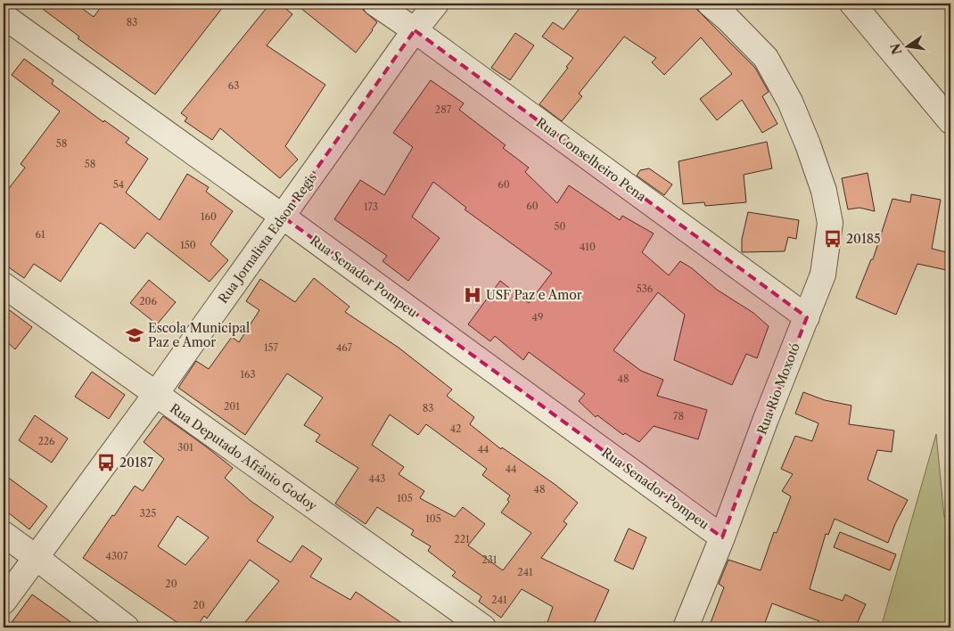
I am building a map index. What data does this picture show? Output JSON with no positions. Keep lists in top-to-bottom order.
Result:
{
  "streets": {
    "street": [
      "Rua Conselheiro Pena",
      "Rua Jornalista Edson Regis",
      "Rua Senador Pompeu",
      "Rua Rio Moxotó",
      "Rua Deputado Afrânio Godoy"
    ]
  },
  "crossings": [
    ["Rua Conselheiro Pena", "Rua Jornalista Edson Regis"],
    ["Rua Conselheiro Pena", "Rua Rio Moxotó"],
    ["Rua Jornalista Edson Regis", "Rua Senador Pompeu"],
    ["Rua Jornalista Edson Regis", "Rua Deputado Afrânio Godoy"],
    ["Rua Senador Pompeu", "Rua Rio Moxotó"]
  ],
  "places": {
    "bus stop": ["20185", "20187"],
    "hospital": ["USF Paz e Amor"],
    "school or university": ["Escola Municipal Paz e Amor"]
  },
  "house_numbers": [
    "83",
    "63",
    "287",
    "58",
    "58",
    "54",
    "60",
    "60",
    "173",
    "160",
    "50",
    "61",
    "150",
    "410",
    "536",
    "206",
    "49",
    "157",
    "467",
    "163",
    "48",
    "201",
    "83",
    "78",
    "42",
    "226",
    "301",
    "44",
    "44",
    "443",
    "48",
    "105",
    "325",
    "105",
    "221",
    "4307",
    "231",
    "241",
    "20",
    "241",
    "20"
  ],
  "north": "left"
}
